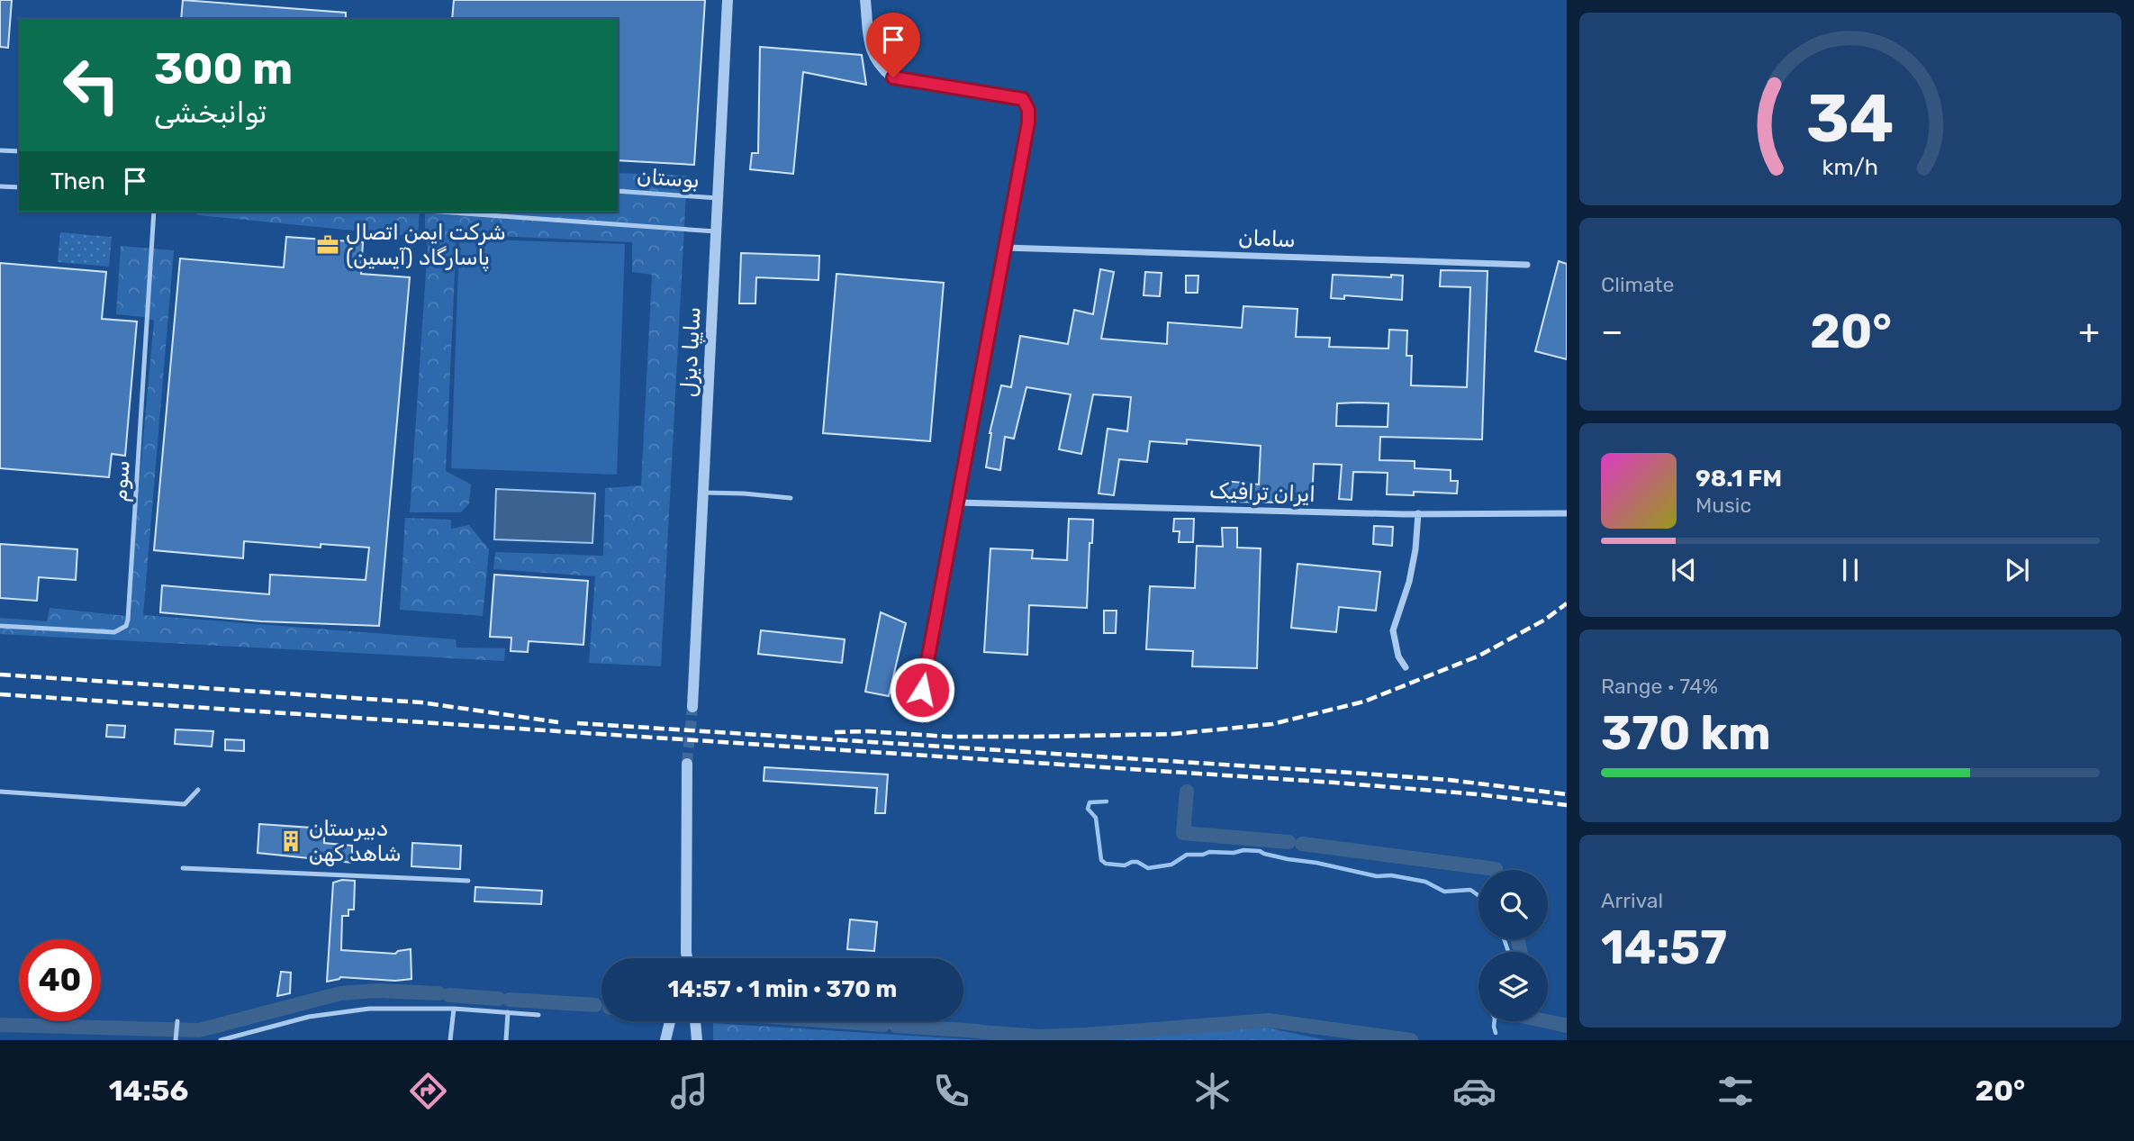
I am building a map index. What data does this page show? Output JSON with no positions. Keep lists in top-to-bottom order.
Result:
{
  "streets": {
    "street": ["سامان", "سایپا دیزل", "ایران ترافیک"],
    "lane": ["بوستان", "سوم"]
  },
  "crossings": [
    ["بوستان", "سایپا دیزل"]
  ],
  "places": {
    "office": ["شرکت ایمن اتصال پاسارگاد (آیسین)"],
    "building": ["دبیرستان شاهد کهن"]
  },
  "page": {
    "turn": ["300 m", "توانبخشی"],
    "then": "Then",
    "tile": [
      "Climate",
      ["Range · 74%", "370 km"],
      ["Arrival", "14:57"]
    ],
    "heat": ["−", "20°", "+"],
    "song": ["98.1 FM", "Music"],
    "limit": "40",
    "trip": "14:57 · 1 min · 370 m",
    "tabs": ["14:56", "20°"],
    "gauge": ["34", "km/h"]
  }
}
